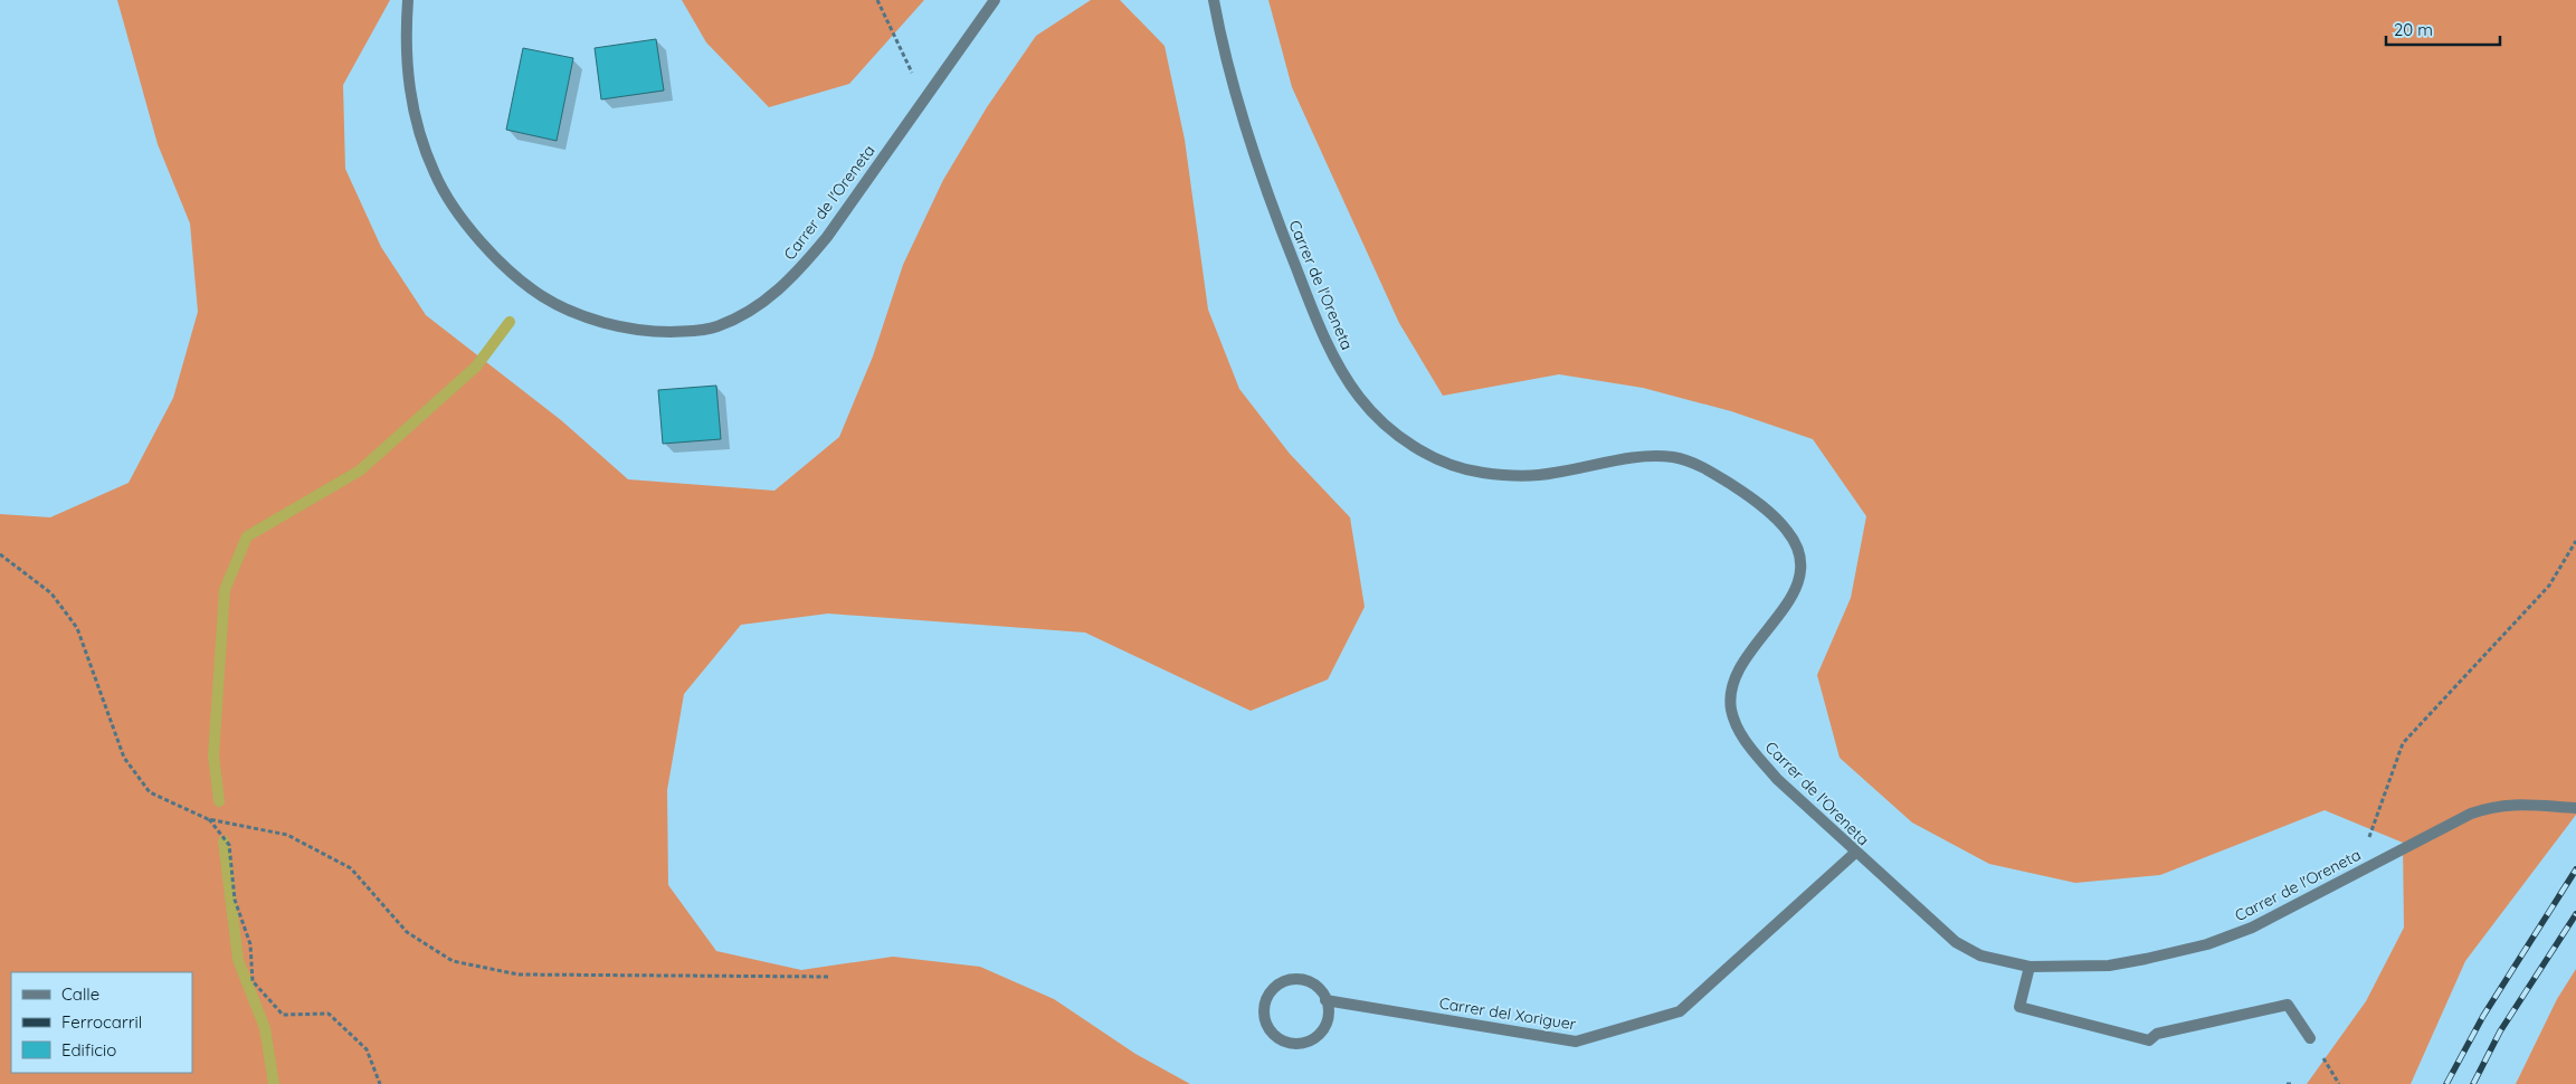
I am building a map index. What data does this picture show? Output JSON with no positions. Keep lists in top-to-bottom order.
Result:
{
  "streets": {
    "street": ["Carrer de l'Oreneta", "Carrer del Xoriguer"]
  },
  "crossings": [
    ["Carrer de l'Oreneta", "Carrer del Xoriguer"]
  ],
  "legend": ["Calle", "Ferrocarril", "Edificio"],
  "scale_bar": "20 m"
}
